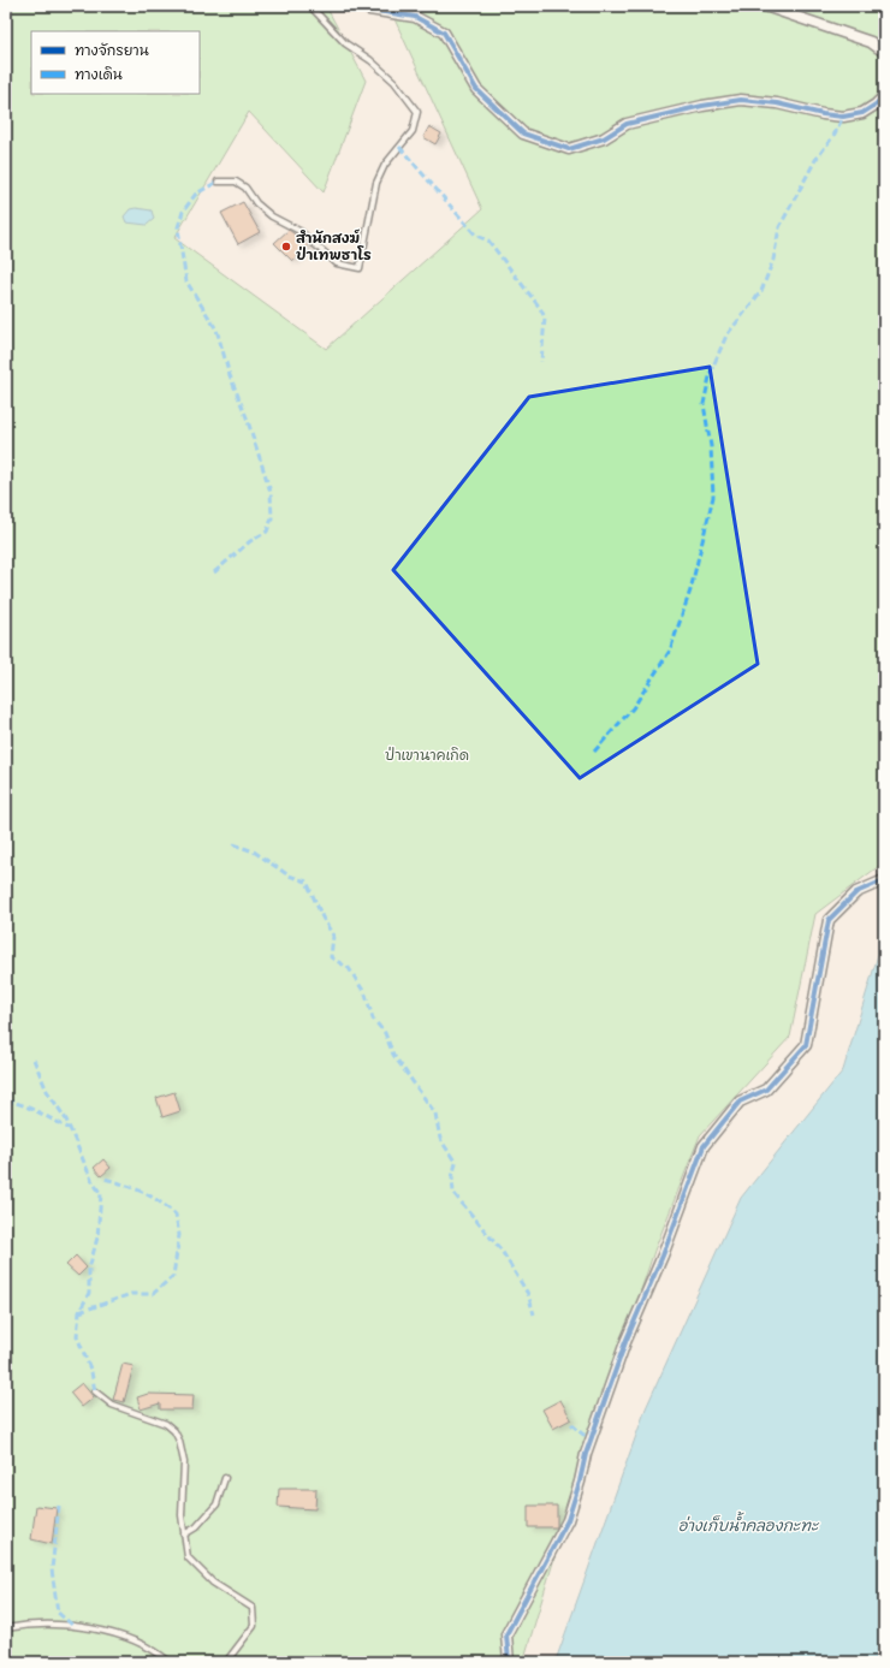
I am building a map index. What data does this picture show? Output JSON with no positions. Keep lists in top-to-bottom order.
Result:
{
  "water": ["อ่างเก็บน้ำคลองกะทะ"],
  "parks": ["ป่าเขานาคเกิด"],
  "places": ["สำนักสงฆ์ ป่าเทพธาโร"],
  "legend": ["ทางจักรยาน", "ทางเดิน"]
}
